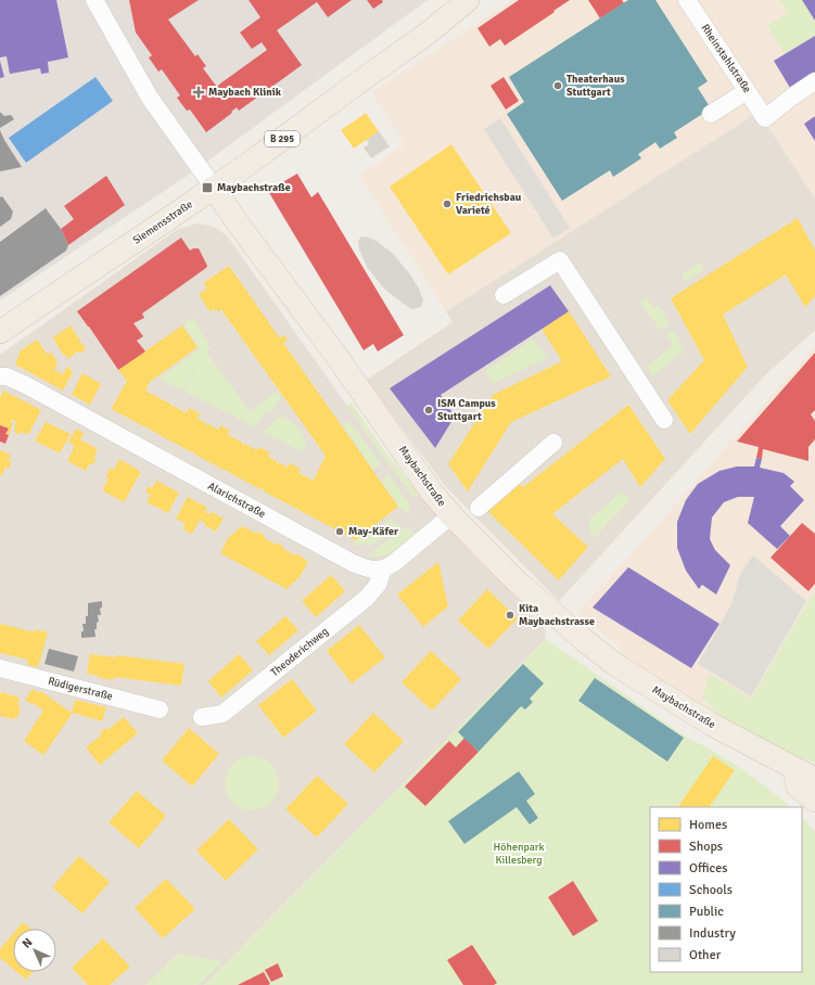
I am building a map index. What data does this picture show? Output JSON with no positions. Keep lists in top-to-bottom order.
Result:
{
  "streets": {
    "main road": ["B 295", "Siemensstraße", "Maybachstraße"],
    "street": [
      "Rheinstahlstraße",
      "Alarichstraße",
      "Theoderichweg",
      "Rüdigerstraße"
    ]
  },
  "crossings": [
    ["Siemensstraße", "Maybachstraße"],
    ["Alarichstraße", "Theoderichweg"]
  ],
  "parks": ["Höhenpark Killesberg"],
  "places": {
    "other": [
      "Theaterhaus Stuttgart",
      "Friedrichsbau Varieté",
      "ISM Campus Stuttgart",
      "May-Käfer",
      "Kita Maybachstrasse"
    ],
    "health": ["Maybach Klinik"],
    "transit": ["Maybachstraße"]
  },
  "legend": [
    "Homes",
    "Shops",
    "Offices",
    "Schools",
    "Public",
    "Industry",
    "Other"
  ],
  "north": "top left"
}
